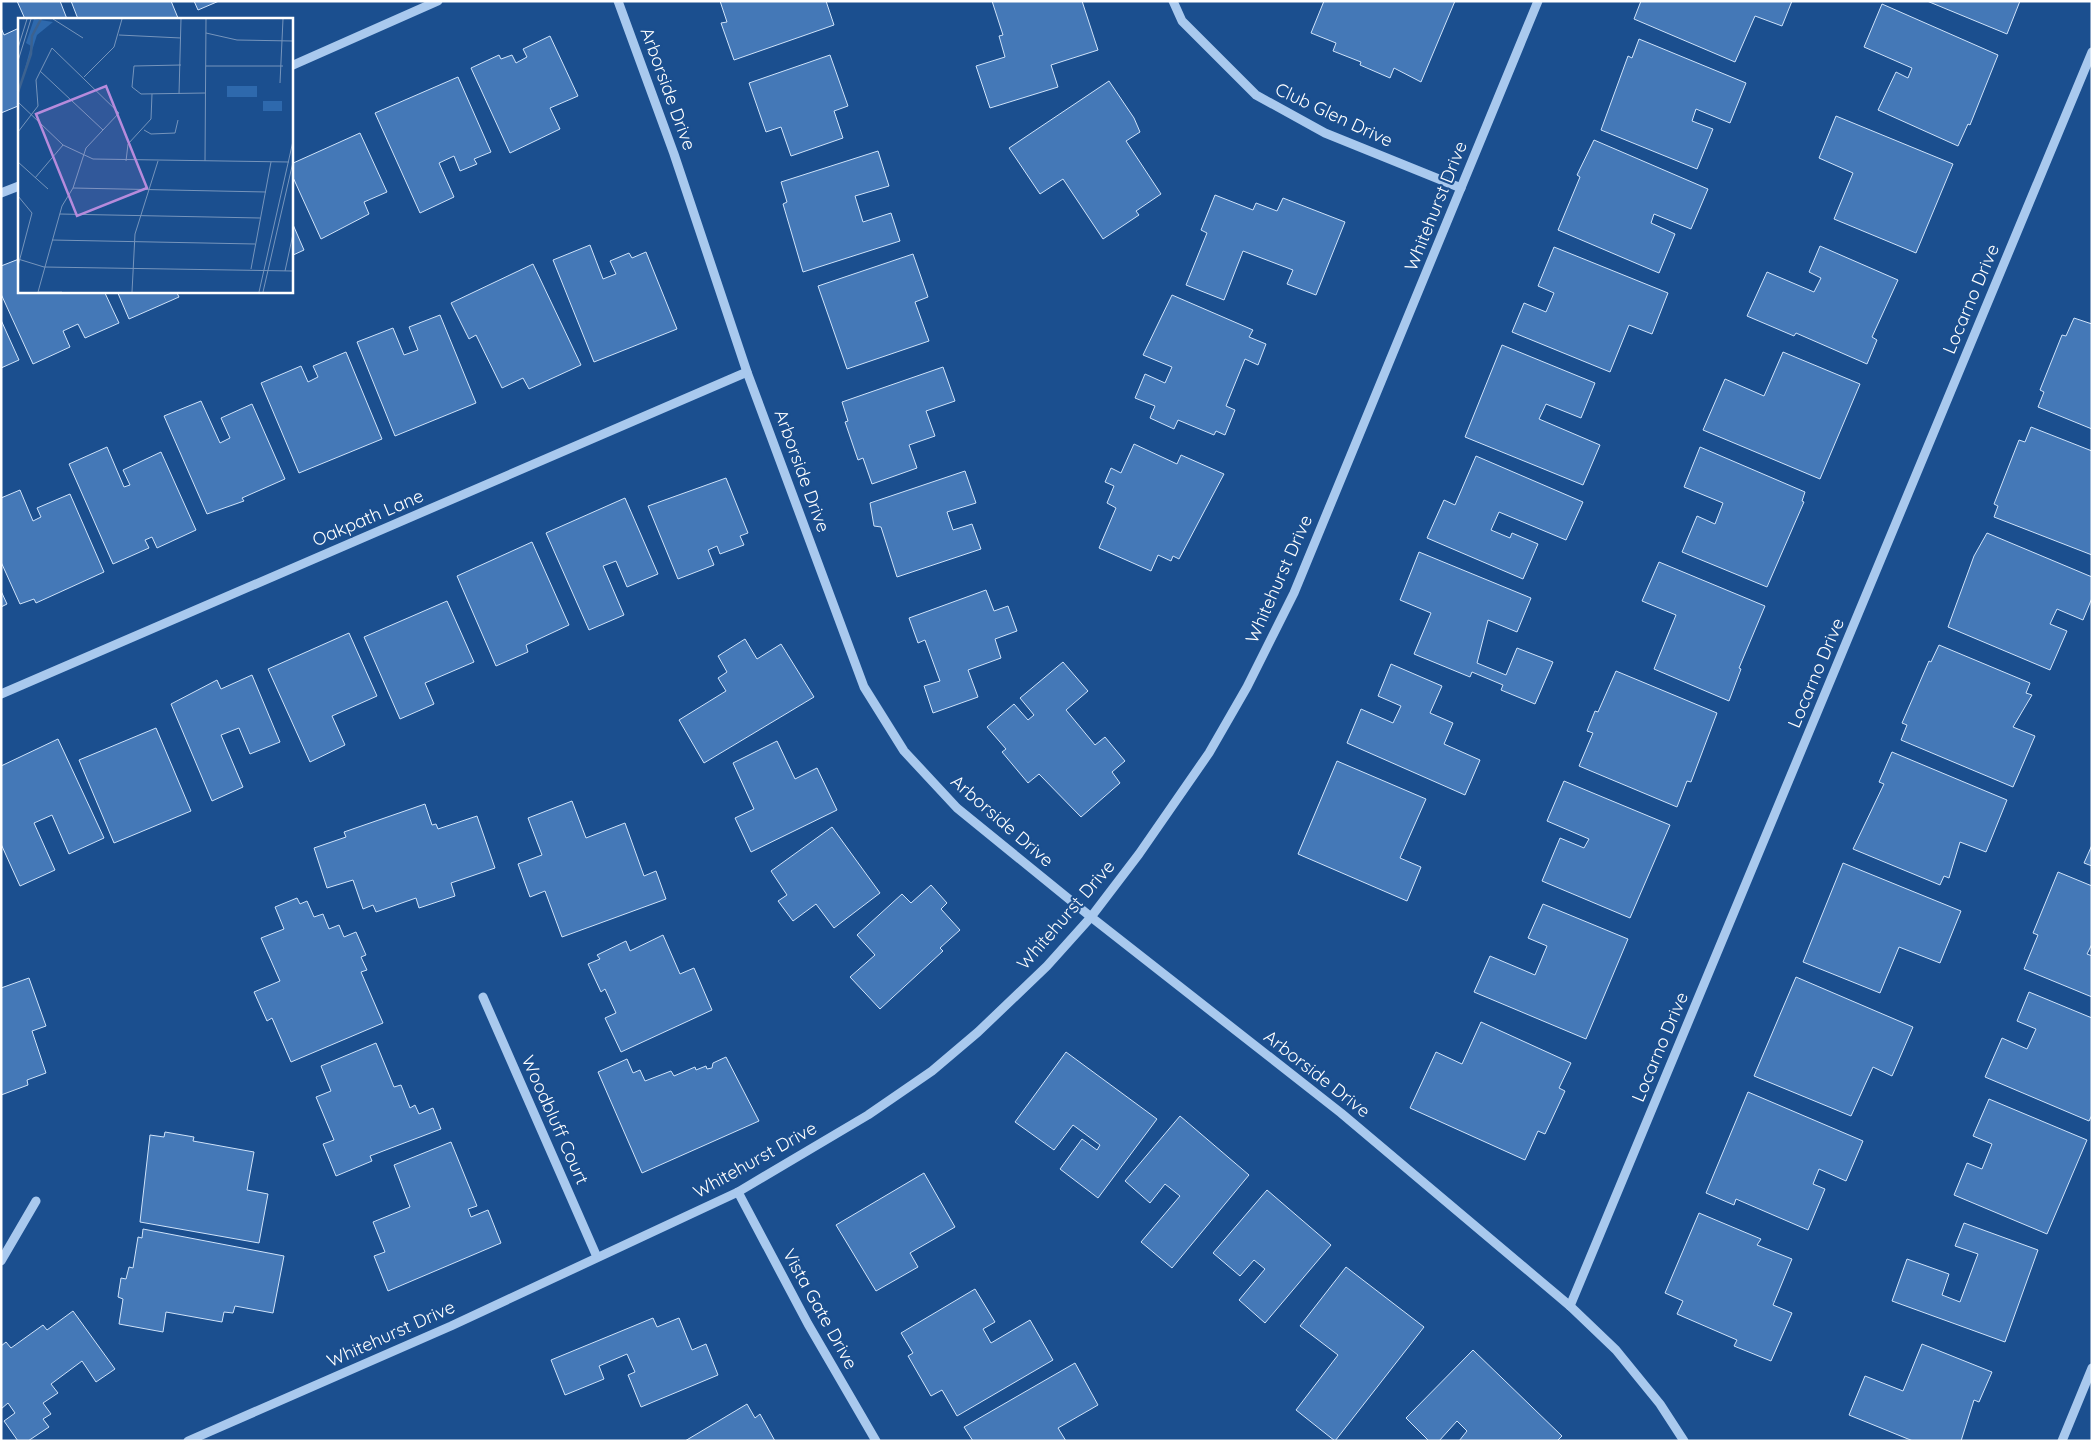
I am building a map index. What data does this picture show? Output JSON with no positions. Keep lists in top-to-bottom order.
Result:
{
  "streets": {
    "street": [
      "Arborside Drive",
      "Club Glen Drive",
      "Whitehurst Drive",
      "Locarno Drive",
      "Oakpath Lane",
      "Woodbluff Court",
      "Vista Gate Drive"
    ]
  },
  "crossings": [
    ["Arborside Drive", "Whitehurst Drive"],
    ["Arborside Drive", "Locarno Drive"],
    ["Arborside Drive", "Oakpath Lane"],
    ["Club Glen Drive", "Whitehurst Drive"],
    ["Whitehurst Drive", "Woodbluff Court"],
    ["Whitehurst Drive", "Vista Gate Drive"]
  ]
}
